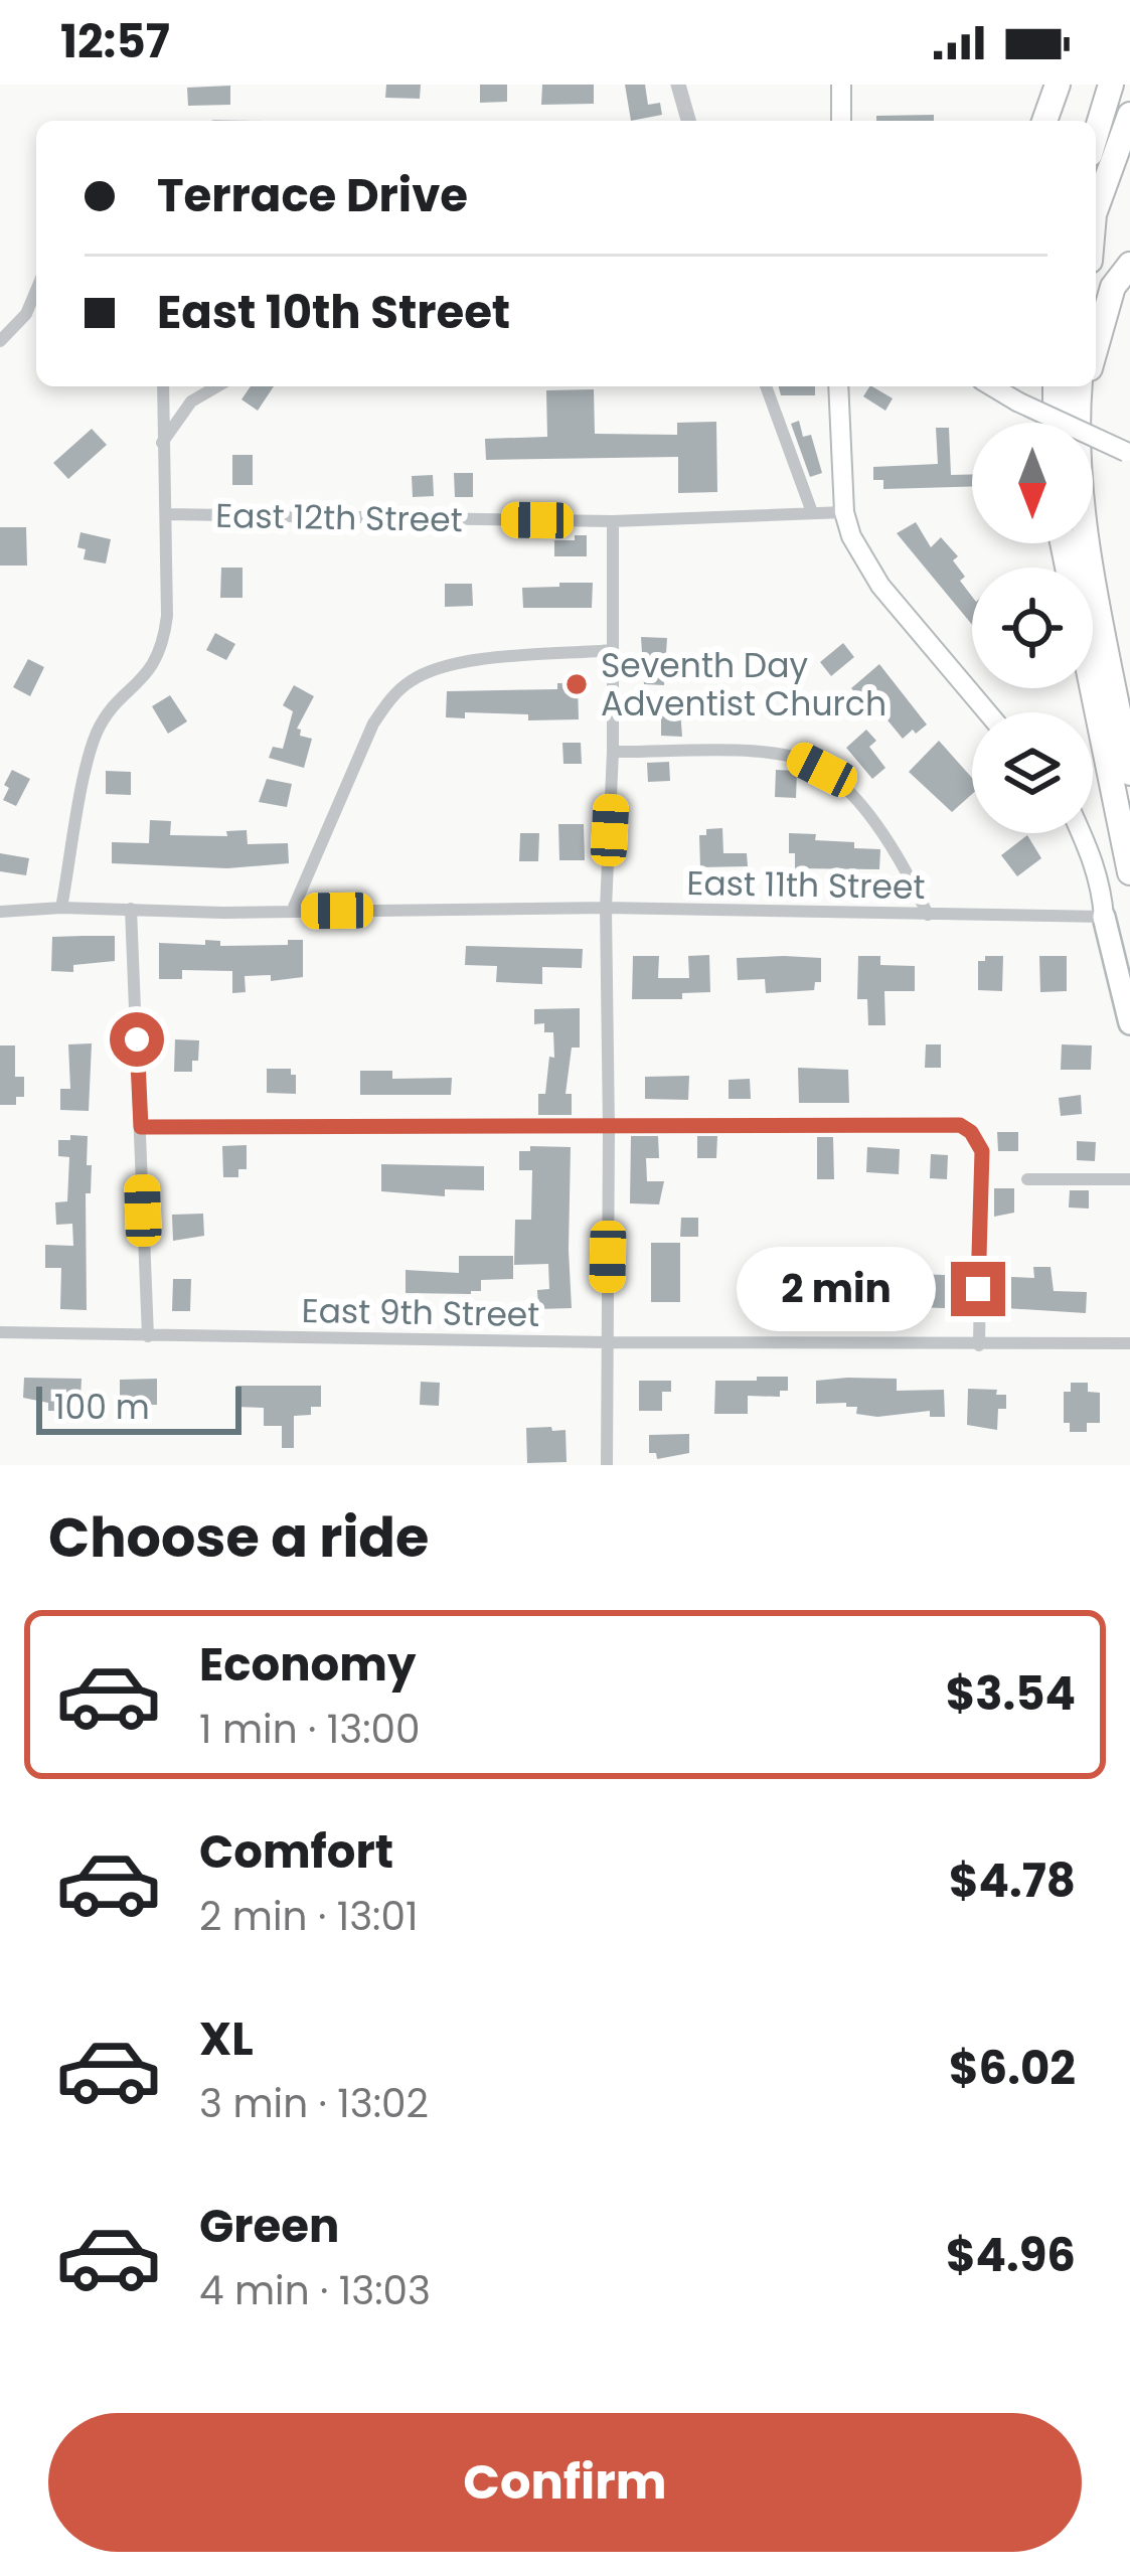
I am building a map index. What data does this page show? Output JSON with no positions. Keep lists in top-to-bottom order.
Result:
{
  "streets": {
    "street": ["East 12th Street", "East 11th Street", "East 9th Street"]
  },
  "places": ["Seventh Day Adventist Church"],
  "scale_bar": "100 m",
  "north": "bottom",
  "page": {
    "status": "12:57",
    "banner": ["Terrace Drive", "East 10th Street"],
    "bubble": "2 min",
    "scale": "100 m",
    "heading": "Choose a ride",
    "list": [
      {
        "name": "Economy",
        "note": "1 min · 13:00",
        "value": "$3.54"
      },
      {
        "name": "Comfort",
        "note": "2 min · 13:01",
        "value": "$4.78"
      },
      {
        "name": "XL",
        "note": "3 min · 13:02",
        "value": "$6.02"
      },
      {
        "name": "Green",
        "note": "4 min · 13:03",
        "value": "$4.96"
      }
    ],
    "buttons": "Confirm"
  }
}
